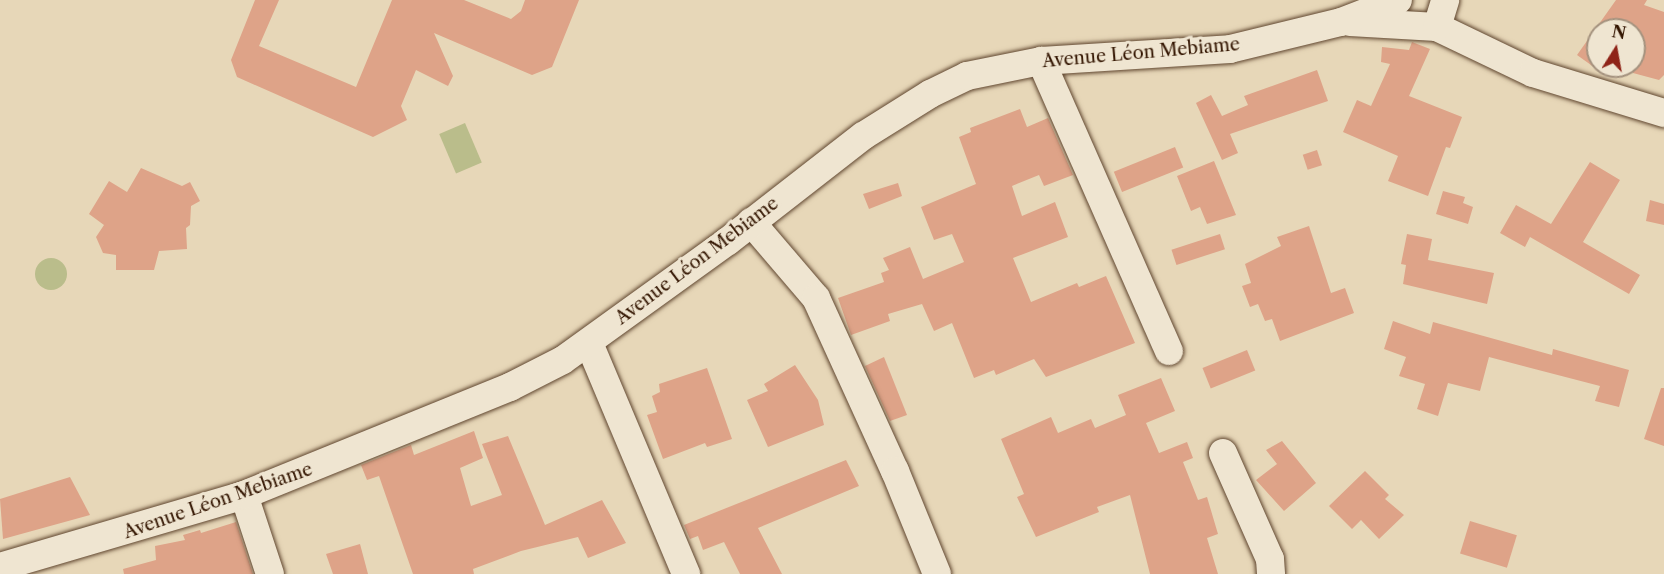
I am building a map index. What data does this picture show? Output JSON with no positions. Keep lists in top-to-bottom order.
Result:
{
  "streets": {
    "street": ["Avenue Léon Mebiame"]
  },
  "north": "top"
}
